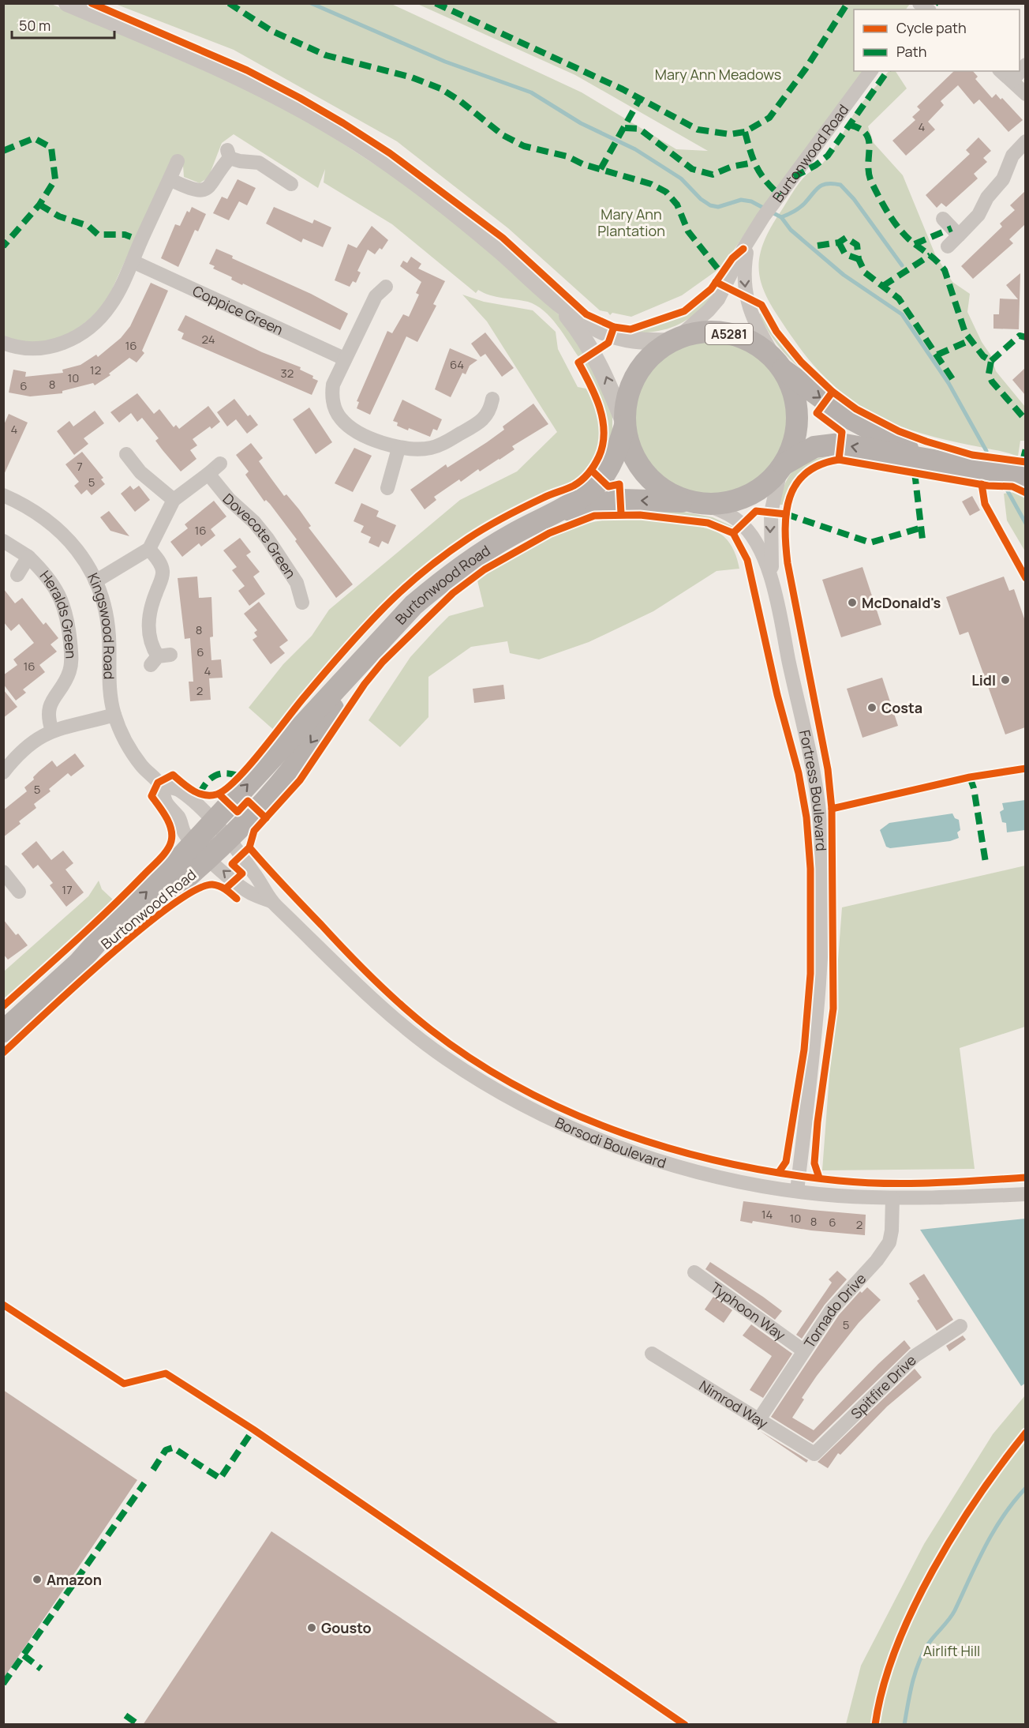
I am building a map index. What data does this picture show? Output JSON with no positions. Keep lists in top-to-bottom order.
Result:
{
  "streets": {
    "main road": ["Burtonwood Road", "A5281"],
    "street": [
      "Coppice Green",
      "Dovecote Green",
      "Heralds Green",
      "Kingswood Road",
      "Fortress Boulevard",
      "Borsodi Boulevard",
      "Typhoon Way",
      "Tornado Drive",
      "Spitfire Drive",
      "Nimrod Way"
    ]
  },
  "crossings": [
    ["Burtonwood Road", "A5281"],
    ["Burtonwood Road", "Kingswood Road"],
    ["Burtonwood Road", "Fortress Boulevard"],
    ["Burtonwood Road", "Borsodi Boulevard"],
    ["A5281", "Fortress Boulevard"],
    ["Kingswood Road", "Borsodi Boulevard"],
    ["Fortress Boulevard", "Borsodi Boulevard"],
    ["Borsodi Boulevard", "Tornado Drive"],
    ["Typhoon Way", "Tornado Drive"],
    ["Tornado Drive", "Nimrod Way"],
    ["Spitfire Drive", "Nimrod Way"]
  ],
  "parks": ["Mary Ann Meadows", "Mary Ann Plantation", "Airlift Hill"],
  "places": [
    "McDonald's",
    "Lidl",
    "Costa",
    "Amazon",
    "Gousto"
  ],
  "house_numbers": [
    "4",
    "24",
    "16",
    "64",
    "12",
    "32",
    "10",
    "8",
    "6",
    "4",
    "7",
    "5",
    "16",
    "8",
    "6",
    "16",
    "4",
    "2",
    "5",
    "17",
    "14",
    "10",
    "8",
    "6",
    "2",
    "5"
  ],
  "legend": ["Cycle path", "Path"],
  "scale_bar": "50 m"
}
